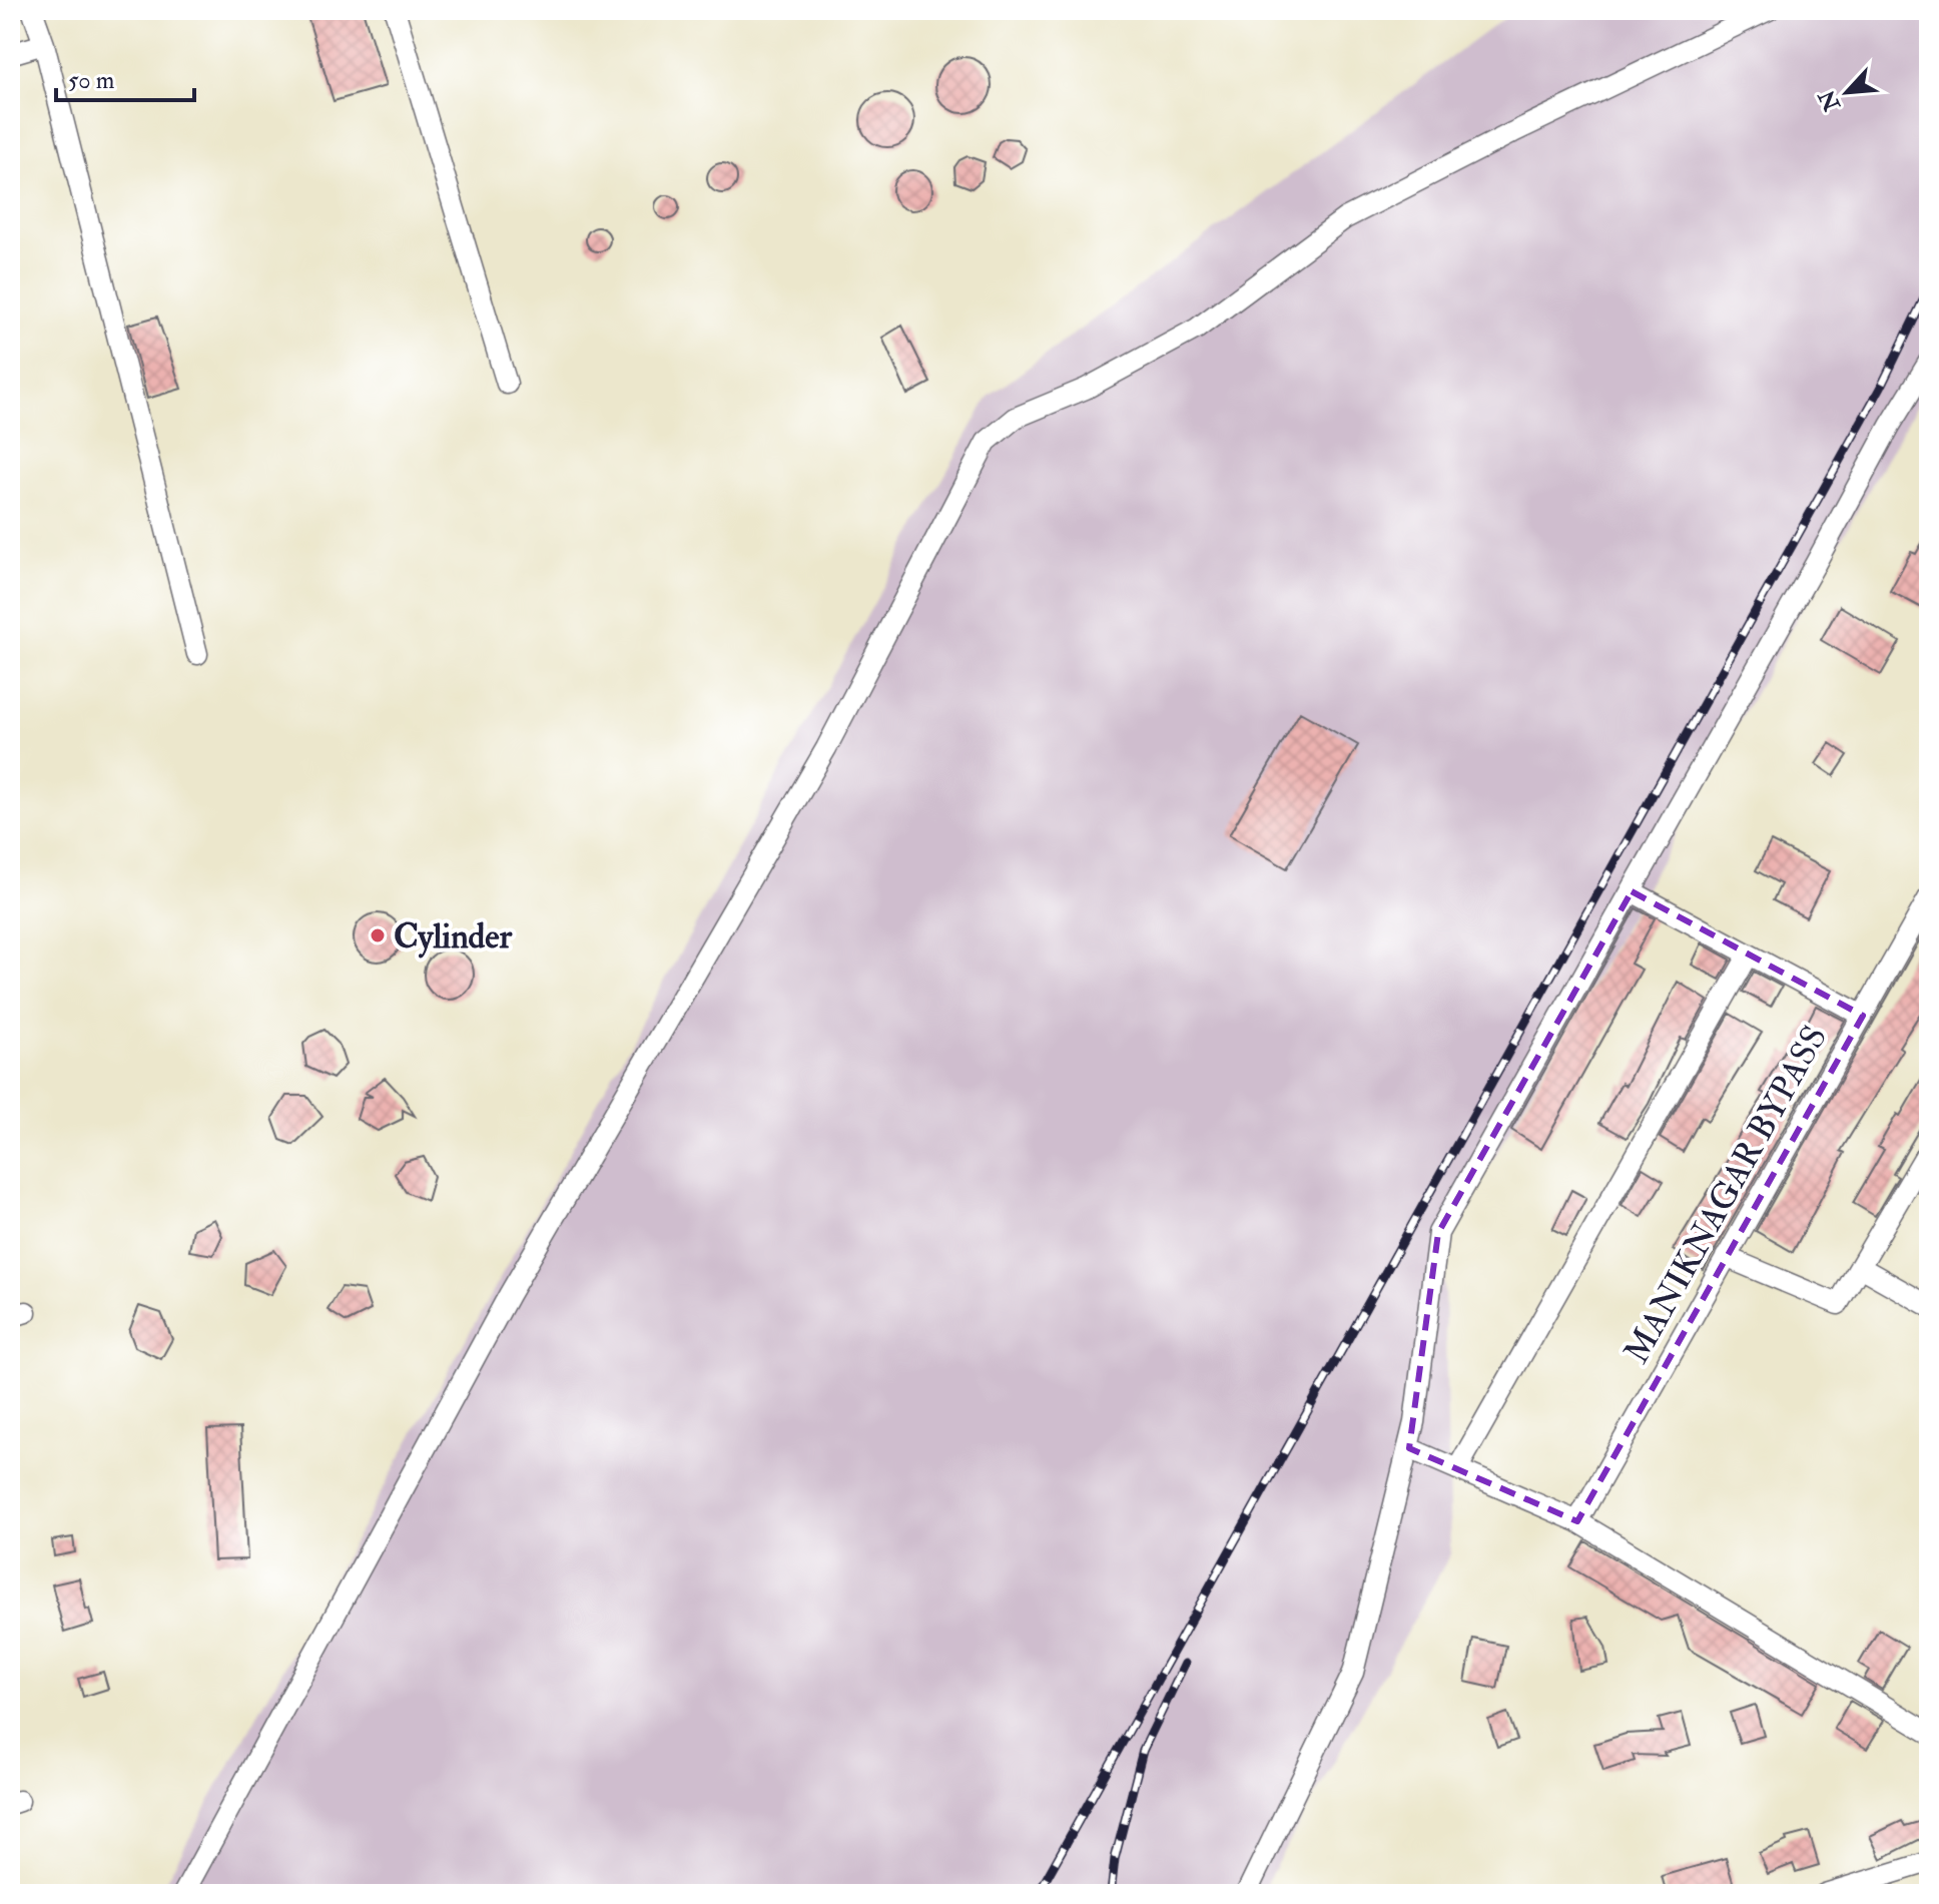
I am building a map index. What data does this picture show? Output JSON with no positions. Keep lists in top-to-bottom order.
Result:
{
  "streets": {
    "street": ["MANIKNAGAR BYPASS"]
  },
  "places": ["Cylinder"],
  "scale_bar": "50 m",
  "north": "bottom left"
}
